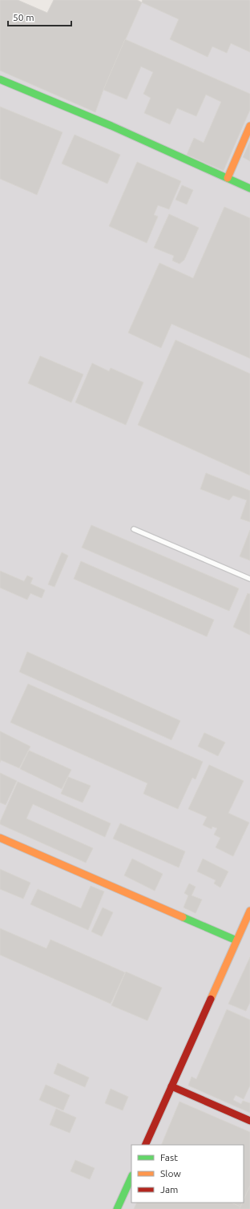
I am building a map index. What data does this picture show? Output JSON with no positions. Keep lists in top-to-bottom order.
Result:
{
  "legend": ["Fast", "Slow", "Jam"],
  "scale_bar": "50 m"
}
